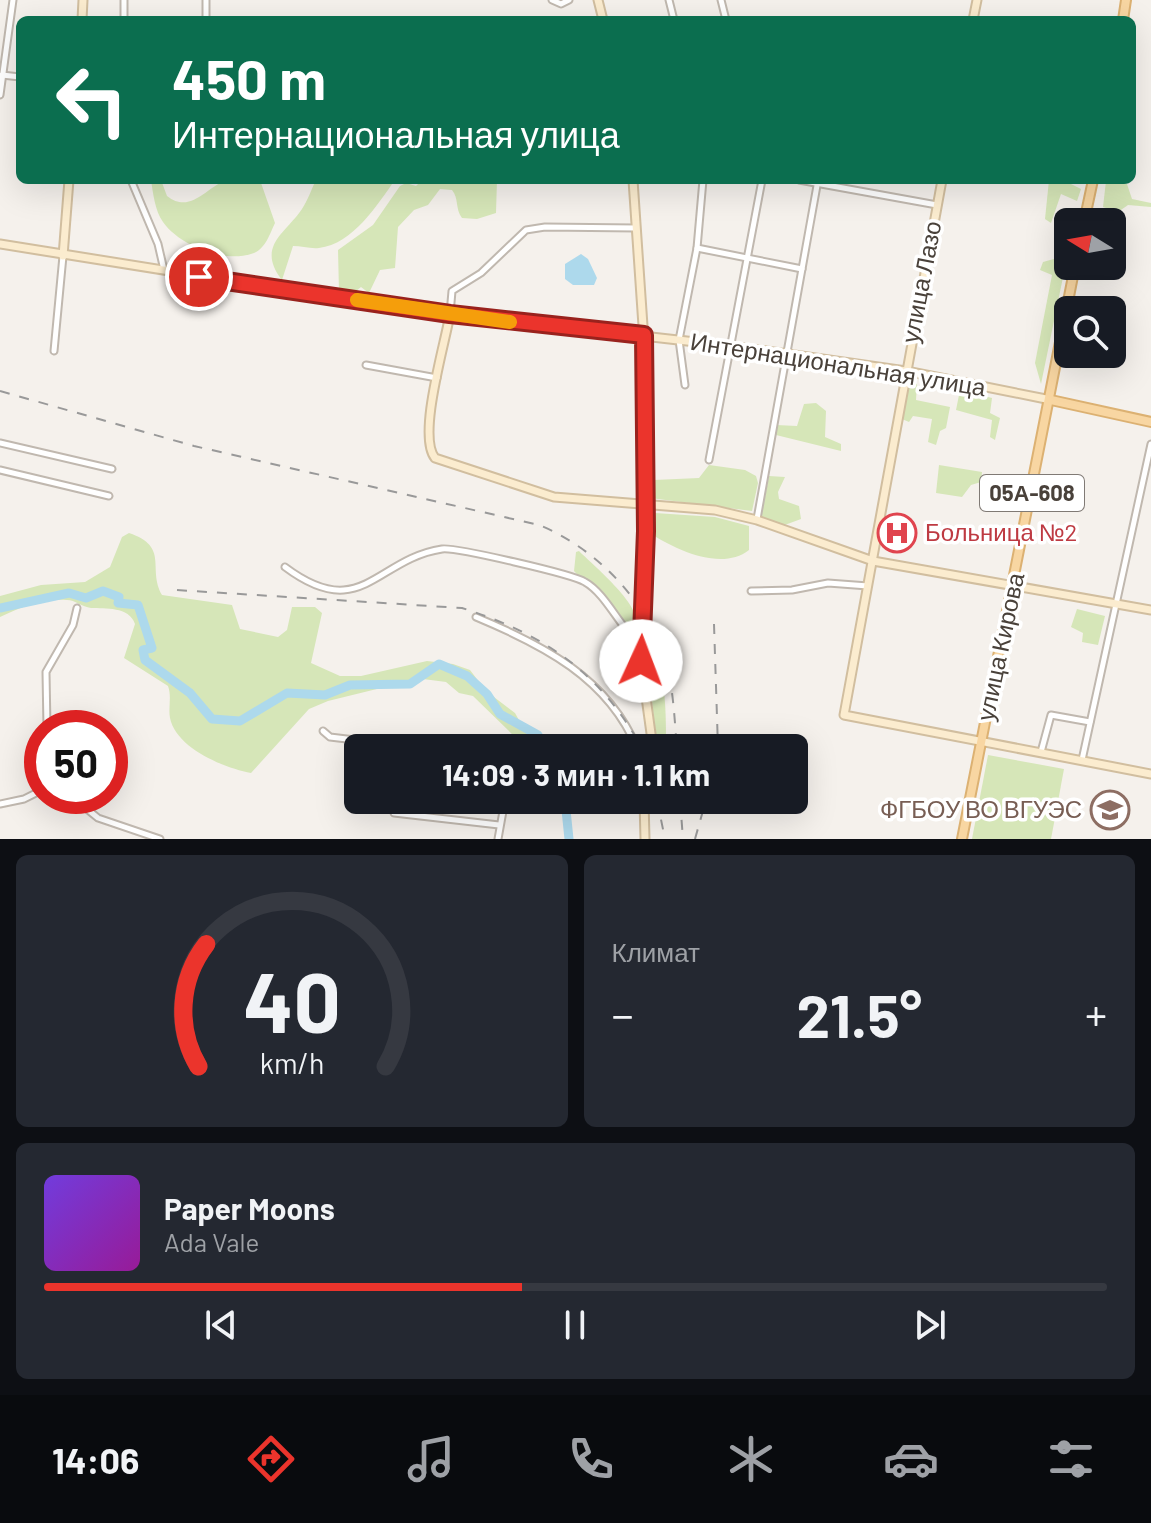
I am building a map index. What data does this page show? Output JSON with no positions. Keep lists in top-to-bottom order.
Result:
{
  "streets": {
    "main road": [
      "улица Лазо",
      "Интернациональная улица",
      "05А-608",
      "улица Кирова"
    ]
  },
  "crossings": [
    ["улица Лазо", "Интернациональная улица"],
    ["улица Лазо", "улица Кирова"],
    ["Интернациональная улица", "улица Кирова"]
  ],
  "places": {
    "hospital": ["Больница №2"],
    "school or university": ["ФГБОУ ВО ВГУЭС"]
  },
  "north": "left",
  "page": {
    "turn": ["450 m", "Интернациональная улица"],
    "limit": "50",
    "trip": "14:09 · 3 мин · 1.1 km",
    "tile": "Климат",
    "heat": ["−", "21.5°", "+"],
    "song": ["Paper Moons", "Ada Vale"],
    "tabs": "14:06",
    "gauge": ["40", "km/h"]
  }
}
